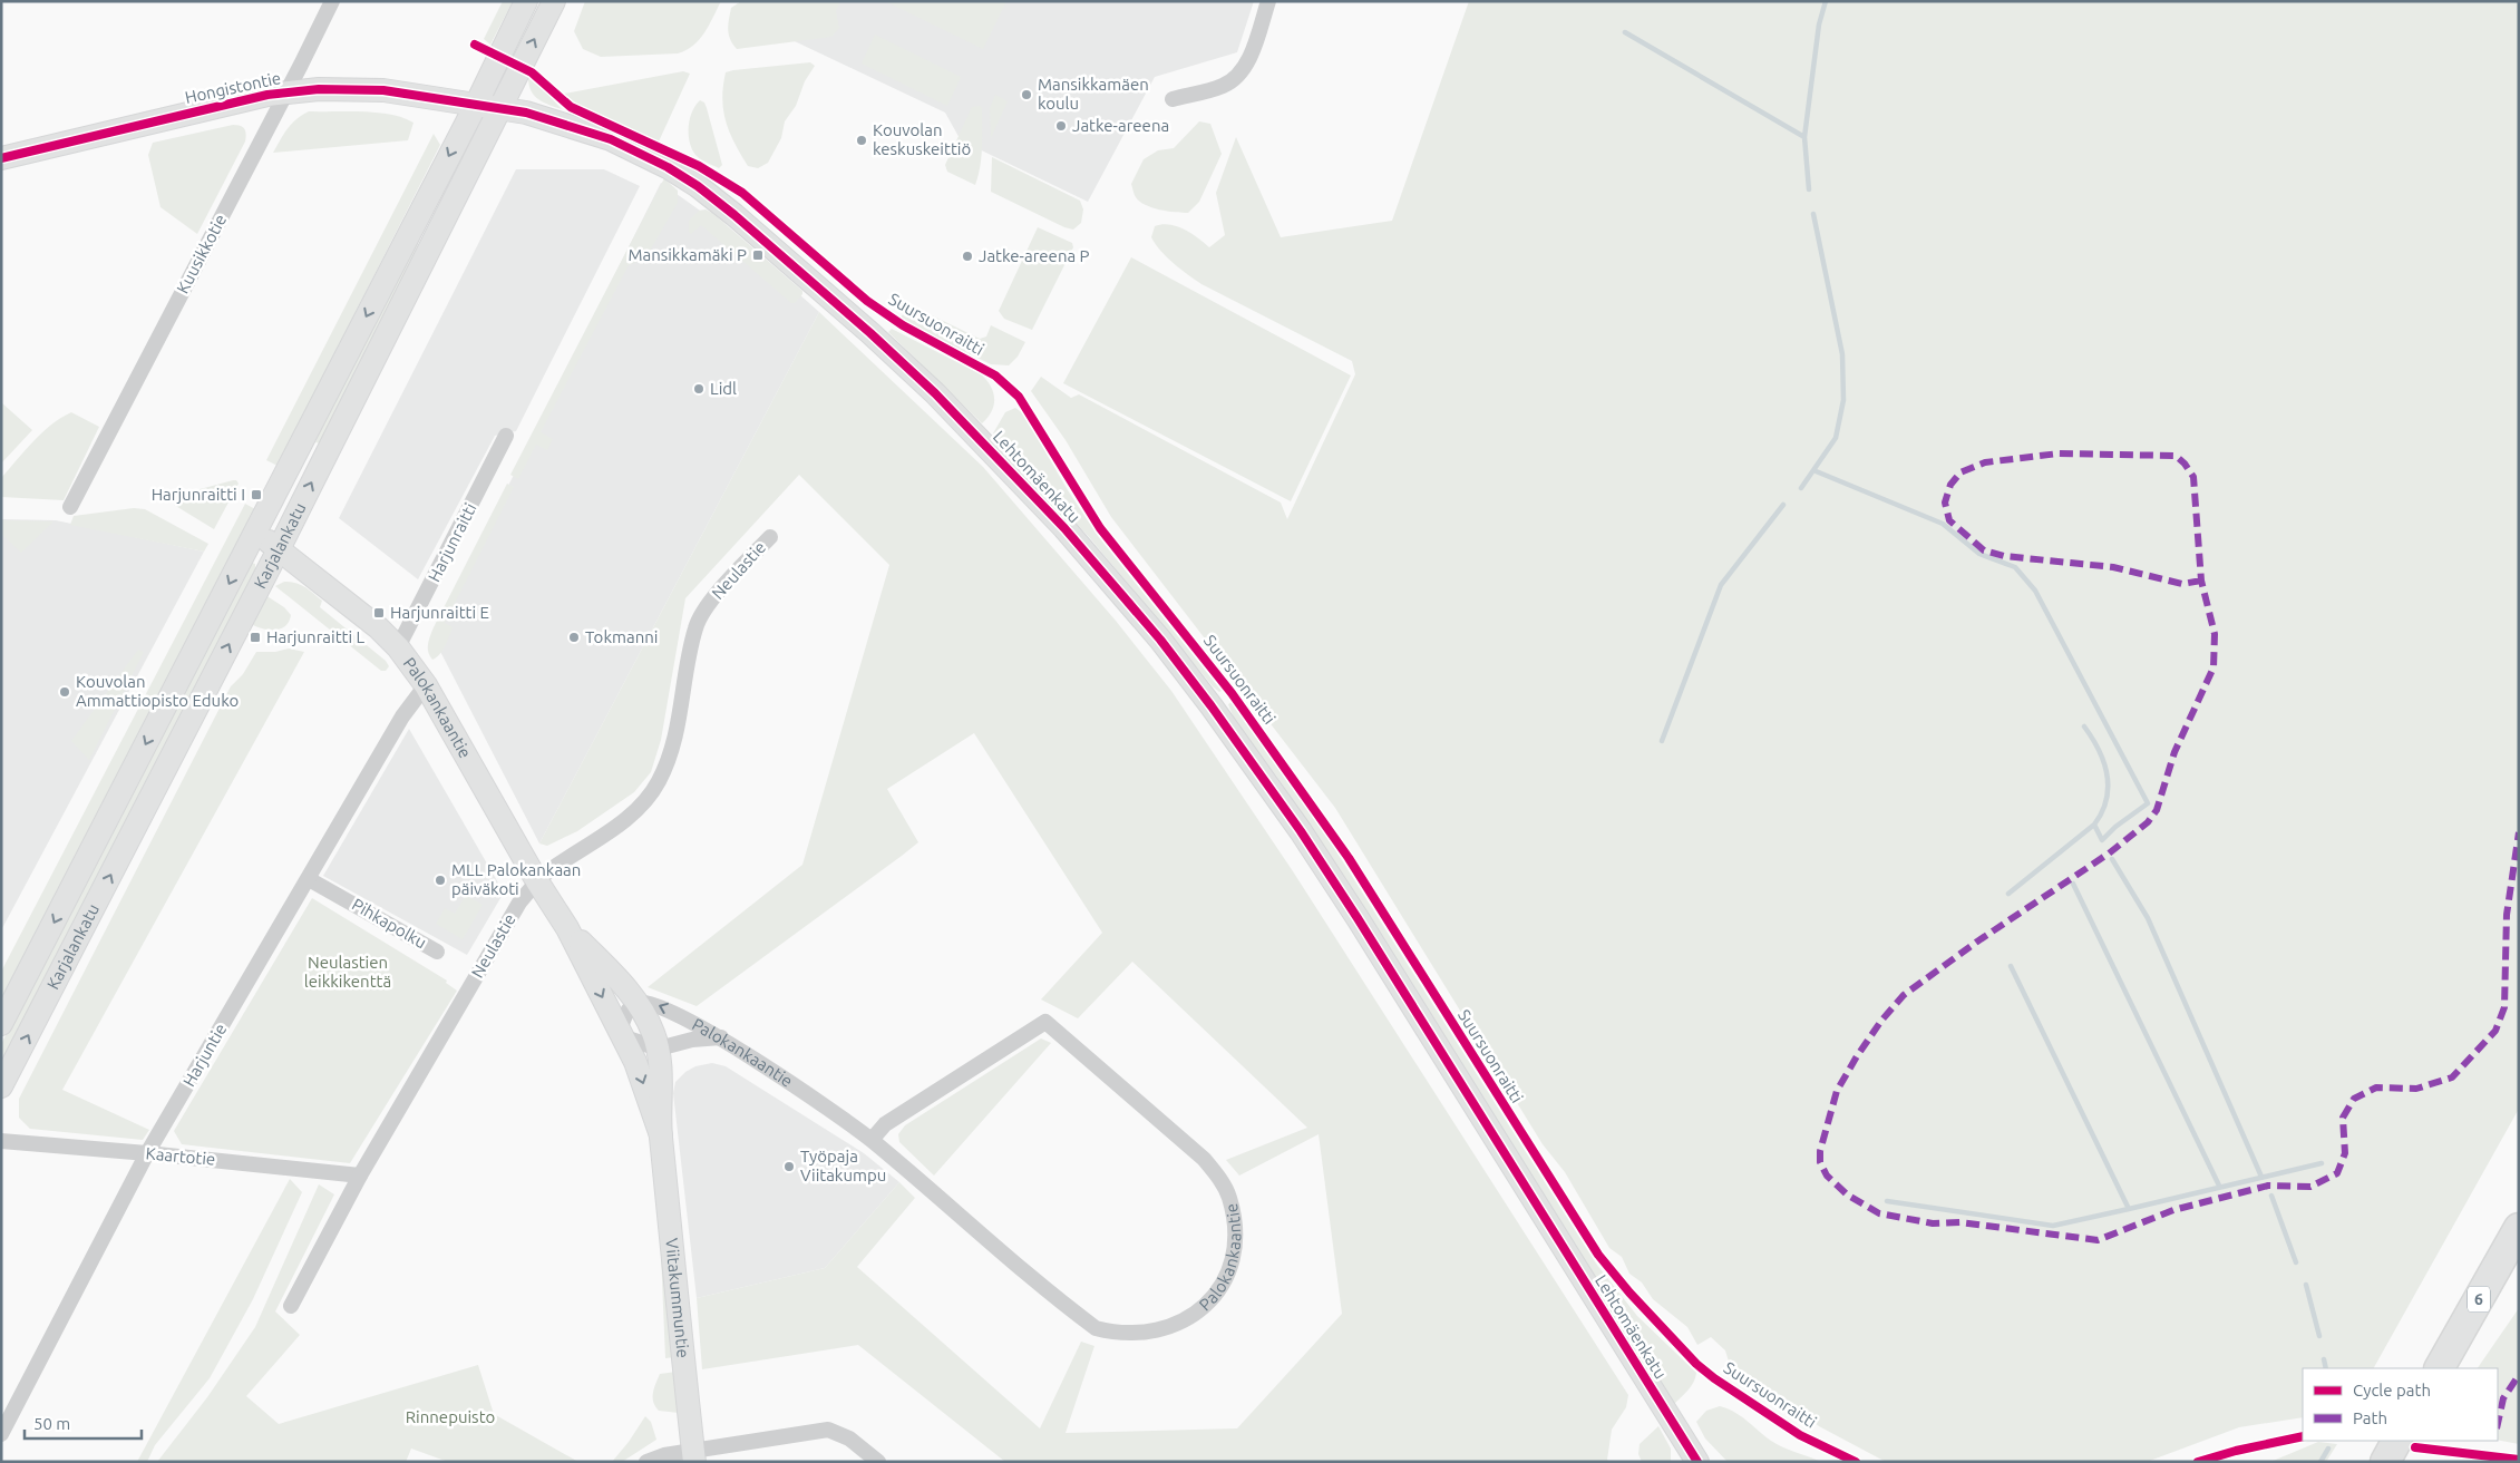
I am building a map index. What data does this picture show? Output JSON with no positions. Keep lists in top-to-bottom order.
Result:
{
  "streets": {
    "highway": ["6"],
    "street": [
      "Hongistontie",
      "Kuusikkotie",
      "Lehtomäenkatu",
      "Harjunraitti",
      "Karjalankatu",
      "Neulastie",
      "Palokankaantie",
      "Pihkapolku",
      "Harjuntie",
      "Kaartotie",
      "Viitakummuntie"
    ],
    "cycle path": ["Suursuonraitti"]
  },
  "crossings": [
    ["Hongistontie", "Kuusikkotie"],
    ["Hongistontie", "Lehtomäenkatu"],
    ["Hongistontie", "Karjalankatu"],
    ["Lehtomäenkatu", "Karjalankatu"],
    ["Harjunraitti", "Palokankaantie"],
    ["Karjalankatu", "Palokankaantie"],
    ["Neulastie", "Palokankaantie"],
    ["Neulastie", "Kaartotie"],
    ["Palokankaantie", "Harjuntie"],
    ["Palokankaantie", "Viitakummuntie"],
    ["Pihkapolku", "Harjuntie"],
    ["Harjuntie", "Kaartotie"]
  ],
  "parks": ["Neulastien leikkikenttä", "Rinnepuisto"],
  "places": {
    "other": [
      "Mansikkamäen koulu",
      "Jatke-areena",
      "Kouvolan keskuskeittiö",
      "Jatke-areena P",
      "Lidl",
      "Tokmanni",
      "Kouvolan Ammattiopisto Eduko",
      "MLL Palokankaan päiväkoti",
      "Työpaja Viitakumpu"
    ],
    "transit": [
      "Mansikkamäki P",
      "Harjunraitti I",
      "Harjunraitti E",
      "Harjunraitti L"
    ]
  },
  "legend": ["Cycle path", "Path"],
  "scale_bar": "50 m"
}
